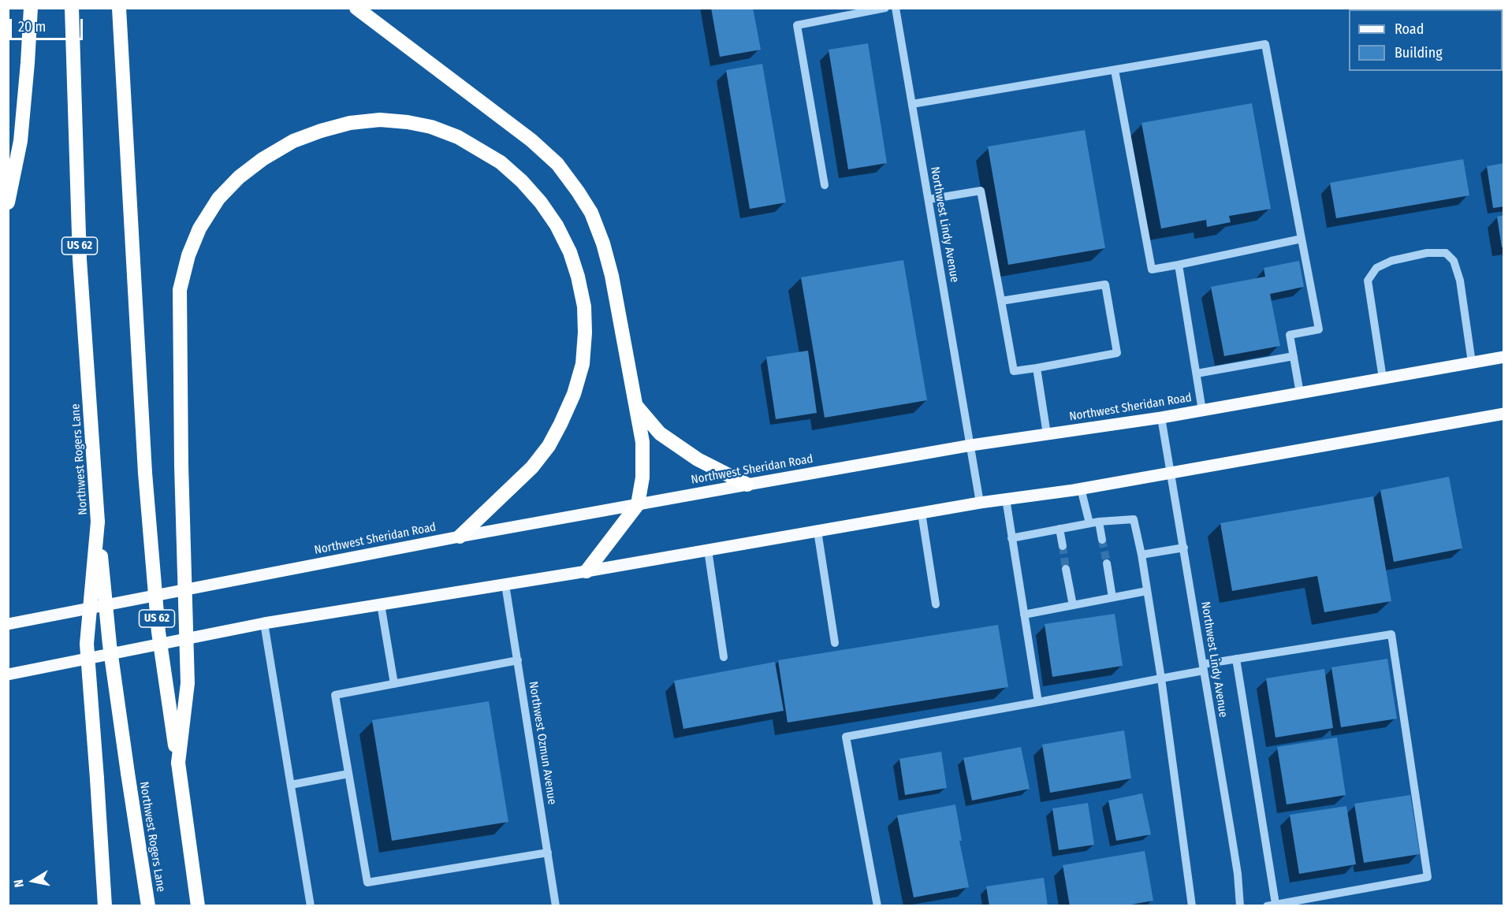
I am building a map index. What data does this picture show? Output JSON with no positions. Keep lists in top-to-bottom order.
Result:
{
  "streets": {
    "highway": ["US 62", "Northwest Rogers Lane"],
    "main road": ["Northwest Sheridan Road"],
    "street": ["Northwest Lindy Avenue", "Northwest Ozmun Avenue"]
  },
  "crossings": [
    ["Northwest Lindy Avenue", "Northwest Sheridan Road"]
  ],
  "legend": ["Road", "Building"],
  "scale_bar": "20 m",
  "north": "left"
}
